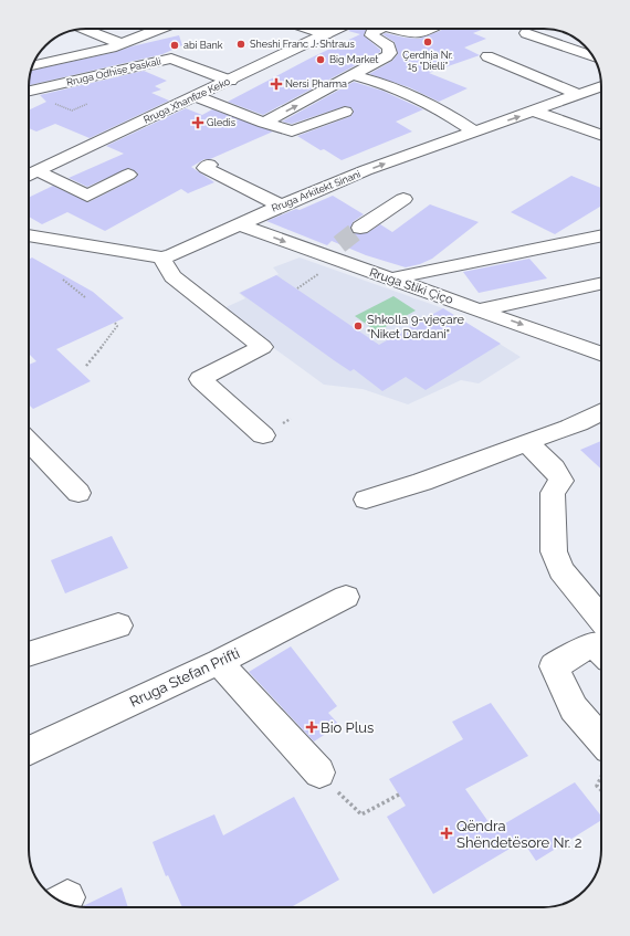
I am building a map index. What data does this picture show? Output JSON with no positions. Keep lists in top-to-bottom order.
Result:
{
  "streets": {
    "street": [
      "Rruga Odhise Paskali",
      "Rruga Xhanfize Keko",
      "Rruga Arkitekt Sinani",
      "Rruga Stiki Çiço",
      "Rruga Stefan Prifti"
    ]
  },
  "crossings": [
    ["Rruga Odhise Paskali", "Rruga Xhanfize Keko"],
    ["Rruga Arkitekt Sinani", "Rruga Stiki Çiço"]
  ],
  "places": {
    "other": [
      "Çerdhja Nr. 15 \"Dielli\"",
      "Sheshi Franc J. Shtraus",
      "abi Bank",
      "Big Market",
      "Shkolla 9-vjeçare \"Niket Dardani\""
    ],
    "health": [
      "Nersi Pharma",
      "Gledis",
      "Bio Plus",
      "Qëndra Shëndetësore Nr. 2"
    ]
  }
}
